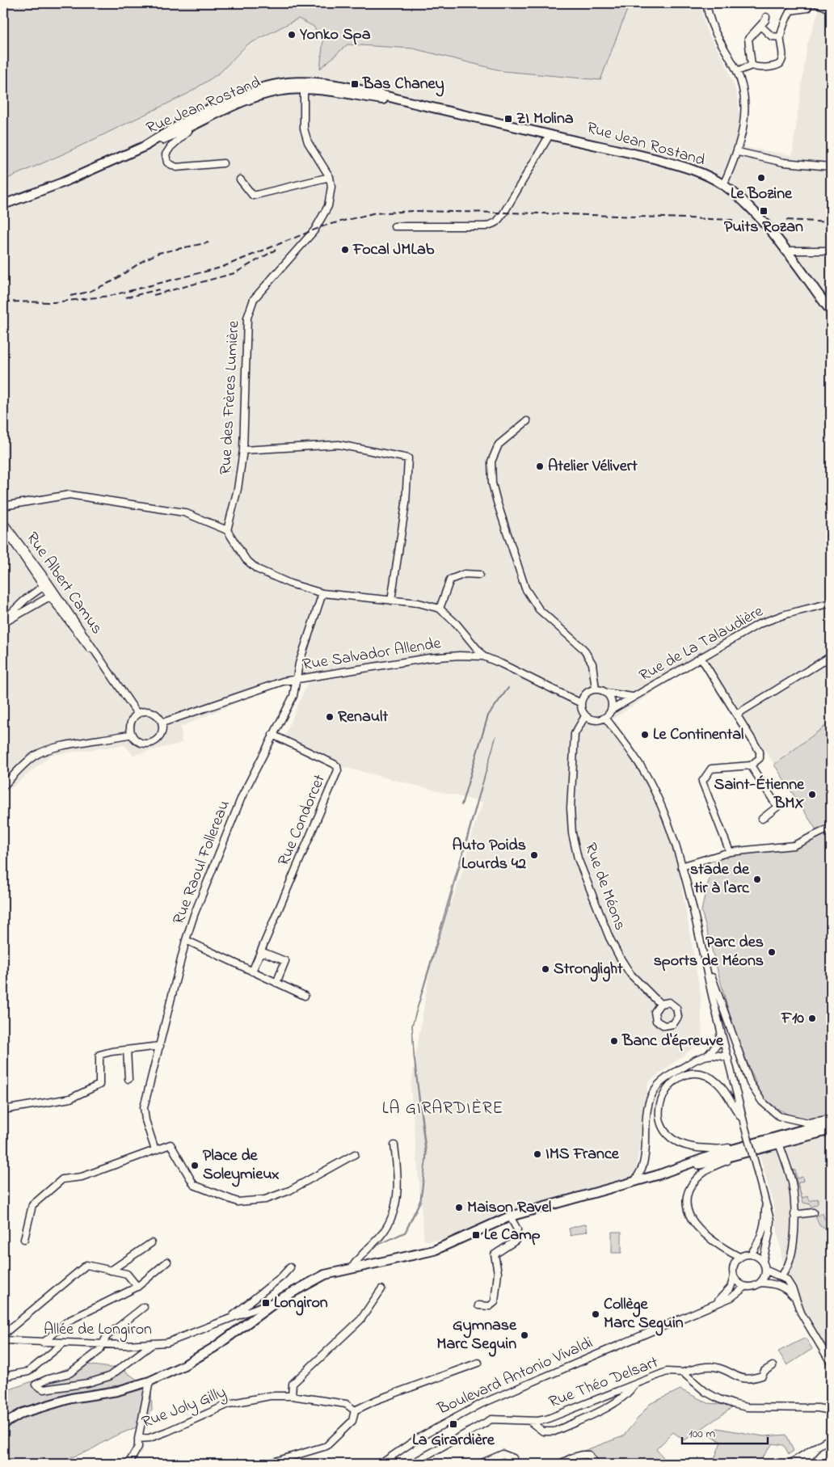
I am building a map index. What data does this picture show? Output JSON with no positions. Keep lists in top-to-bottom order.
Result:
{
  "streets": {
    "main road": ["Rue Jean Rostand"],
    "street": [
      "Rue des Frères Lumière",
      "Rue Albert Camus",
      "Rue de La Talaudière",
      "Rue Salvador Allende",
      "Rue Condorcet",
      "Rue Raoul Follereau",
      "Rue de Méons",
      "Allée de Longiron",
      "Boulevard Antonio Vivaldi",
      "Rue Théo Delsart",
      "Rue Joly Gilly"
    ]
  },
  "crossings": [
    ["Rue Jean Rostand", "Rue des Frères Lumière"],
    ["Rue Albert Camus", "Rue Salvador Allende"],
    ["Rue de La Talaudière", "Rue Salvador Allende"],
    ["Rue de La Talaudière", "Rue de Méons"],
    ["Rue Salvador Allende", "Rue Raoul Follereau"],
    ["Rue Salvador Allende", "Rue de Méons"],
    ["Rue Condorcet", "Rue Raoul Follereau"]
  ],
  "districts": ["LA GIRARDIÈRE"],
  "places": {
    "other": [
      "Yonko Spa",
      "Le Bozine",
      "Focal JMLab",
      "Atelier Vélivert",
      "Renault",
      "Le Continental",
      "Saint-Étienne BMX",
      "Auto Poids Lourds 42",
      "stade de tir à l'arc",
      "Parc des sports de Méons",
      "Stronglight",
      "F10",
      "Banc d'épreuve",
      "IMS France",
      "Place de Soleymieux",
      "Maison Ravel",
      "Collège Marc Seguin",
      "Gymnase Marc Seguin"
    ],
    "transit": [
      "Bas Chaney",
      "ZI Molina",
      "Puits Rozan",
      "Le Camp",
      "Longiron",
      "La Girardière"
    ]
  },
  "scale_bar": "100 m"
}
